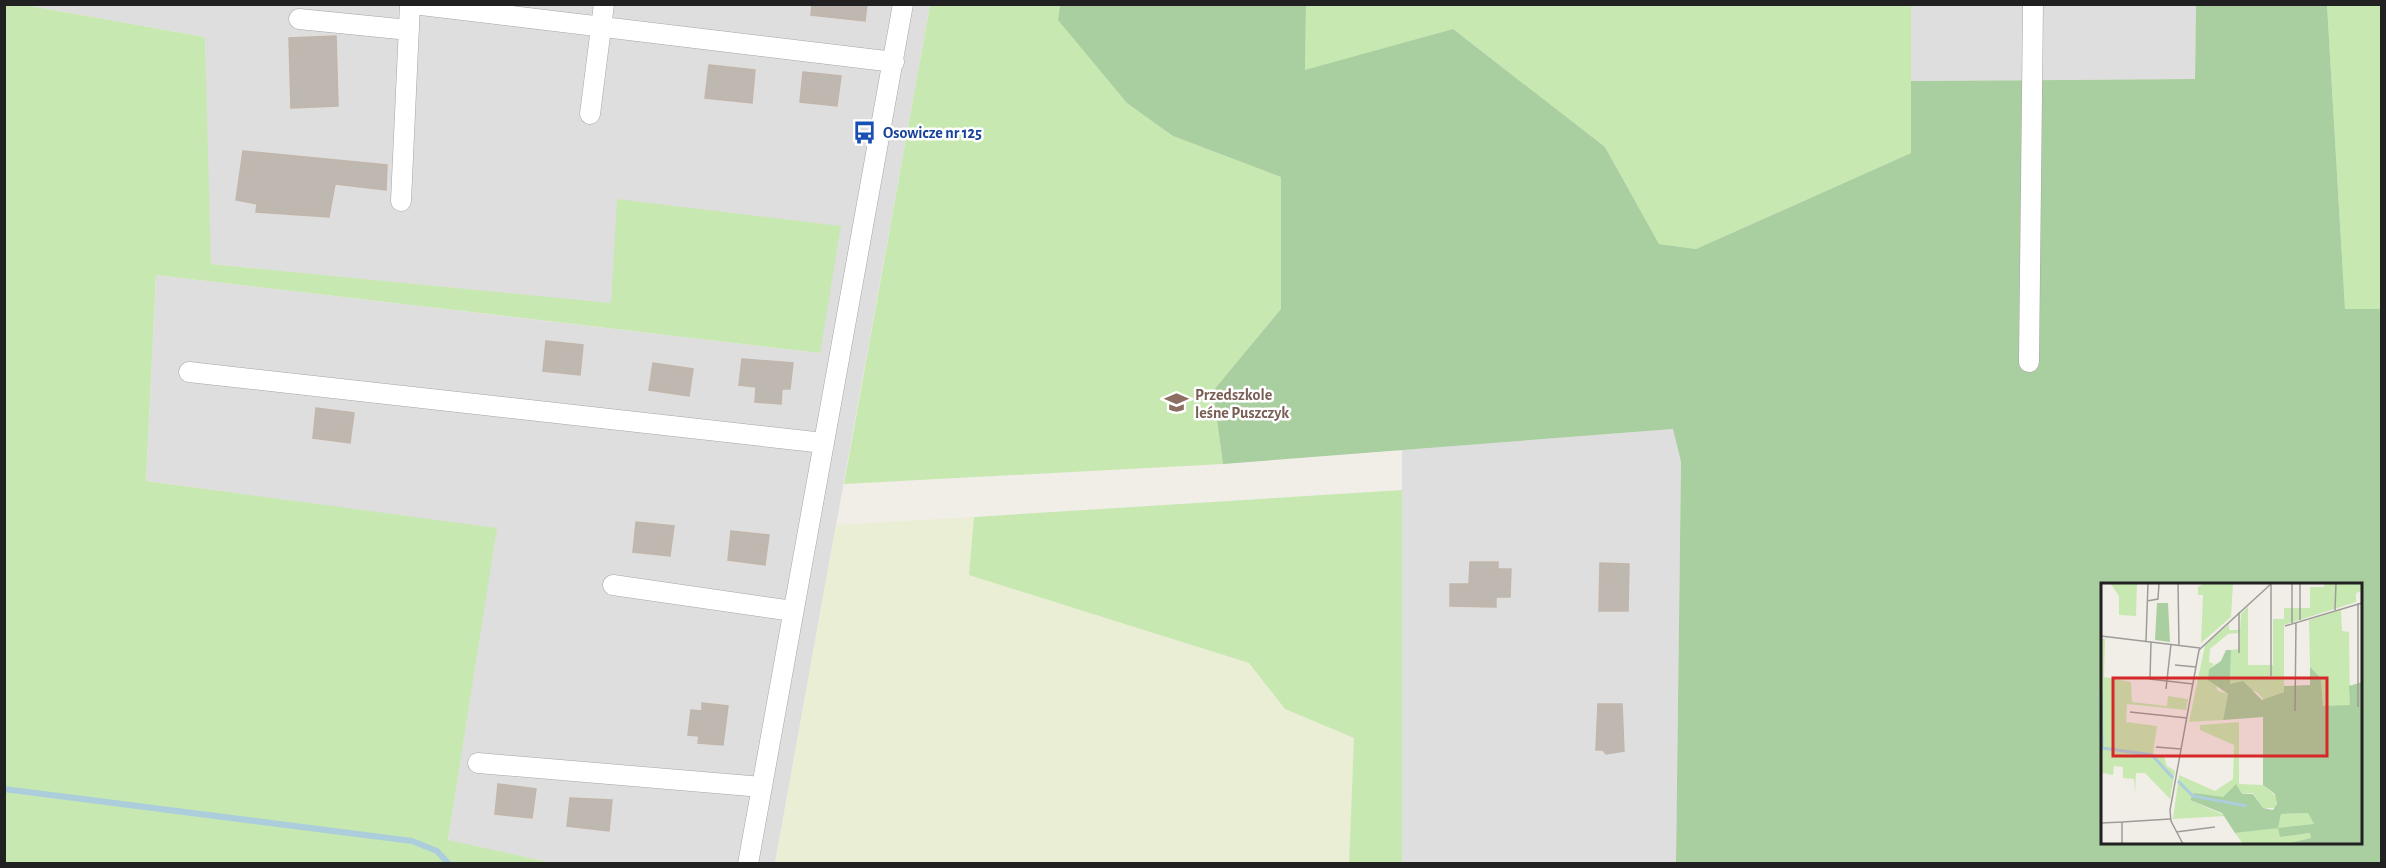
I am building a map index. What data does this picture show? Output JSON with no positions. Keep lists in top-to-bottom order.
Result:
{
  "places": {
    "bus stop": ["Osowicze nr 125"],
    "school or university": ["Przedszkole leśne Puszczyk"]
  }
}
